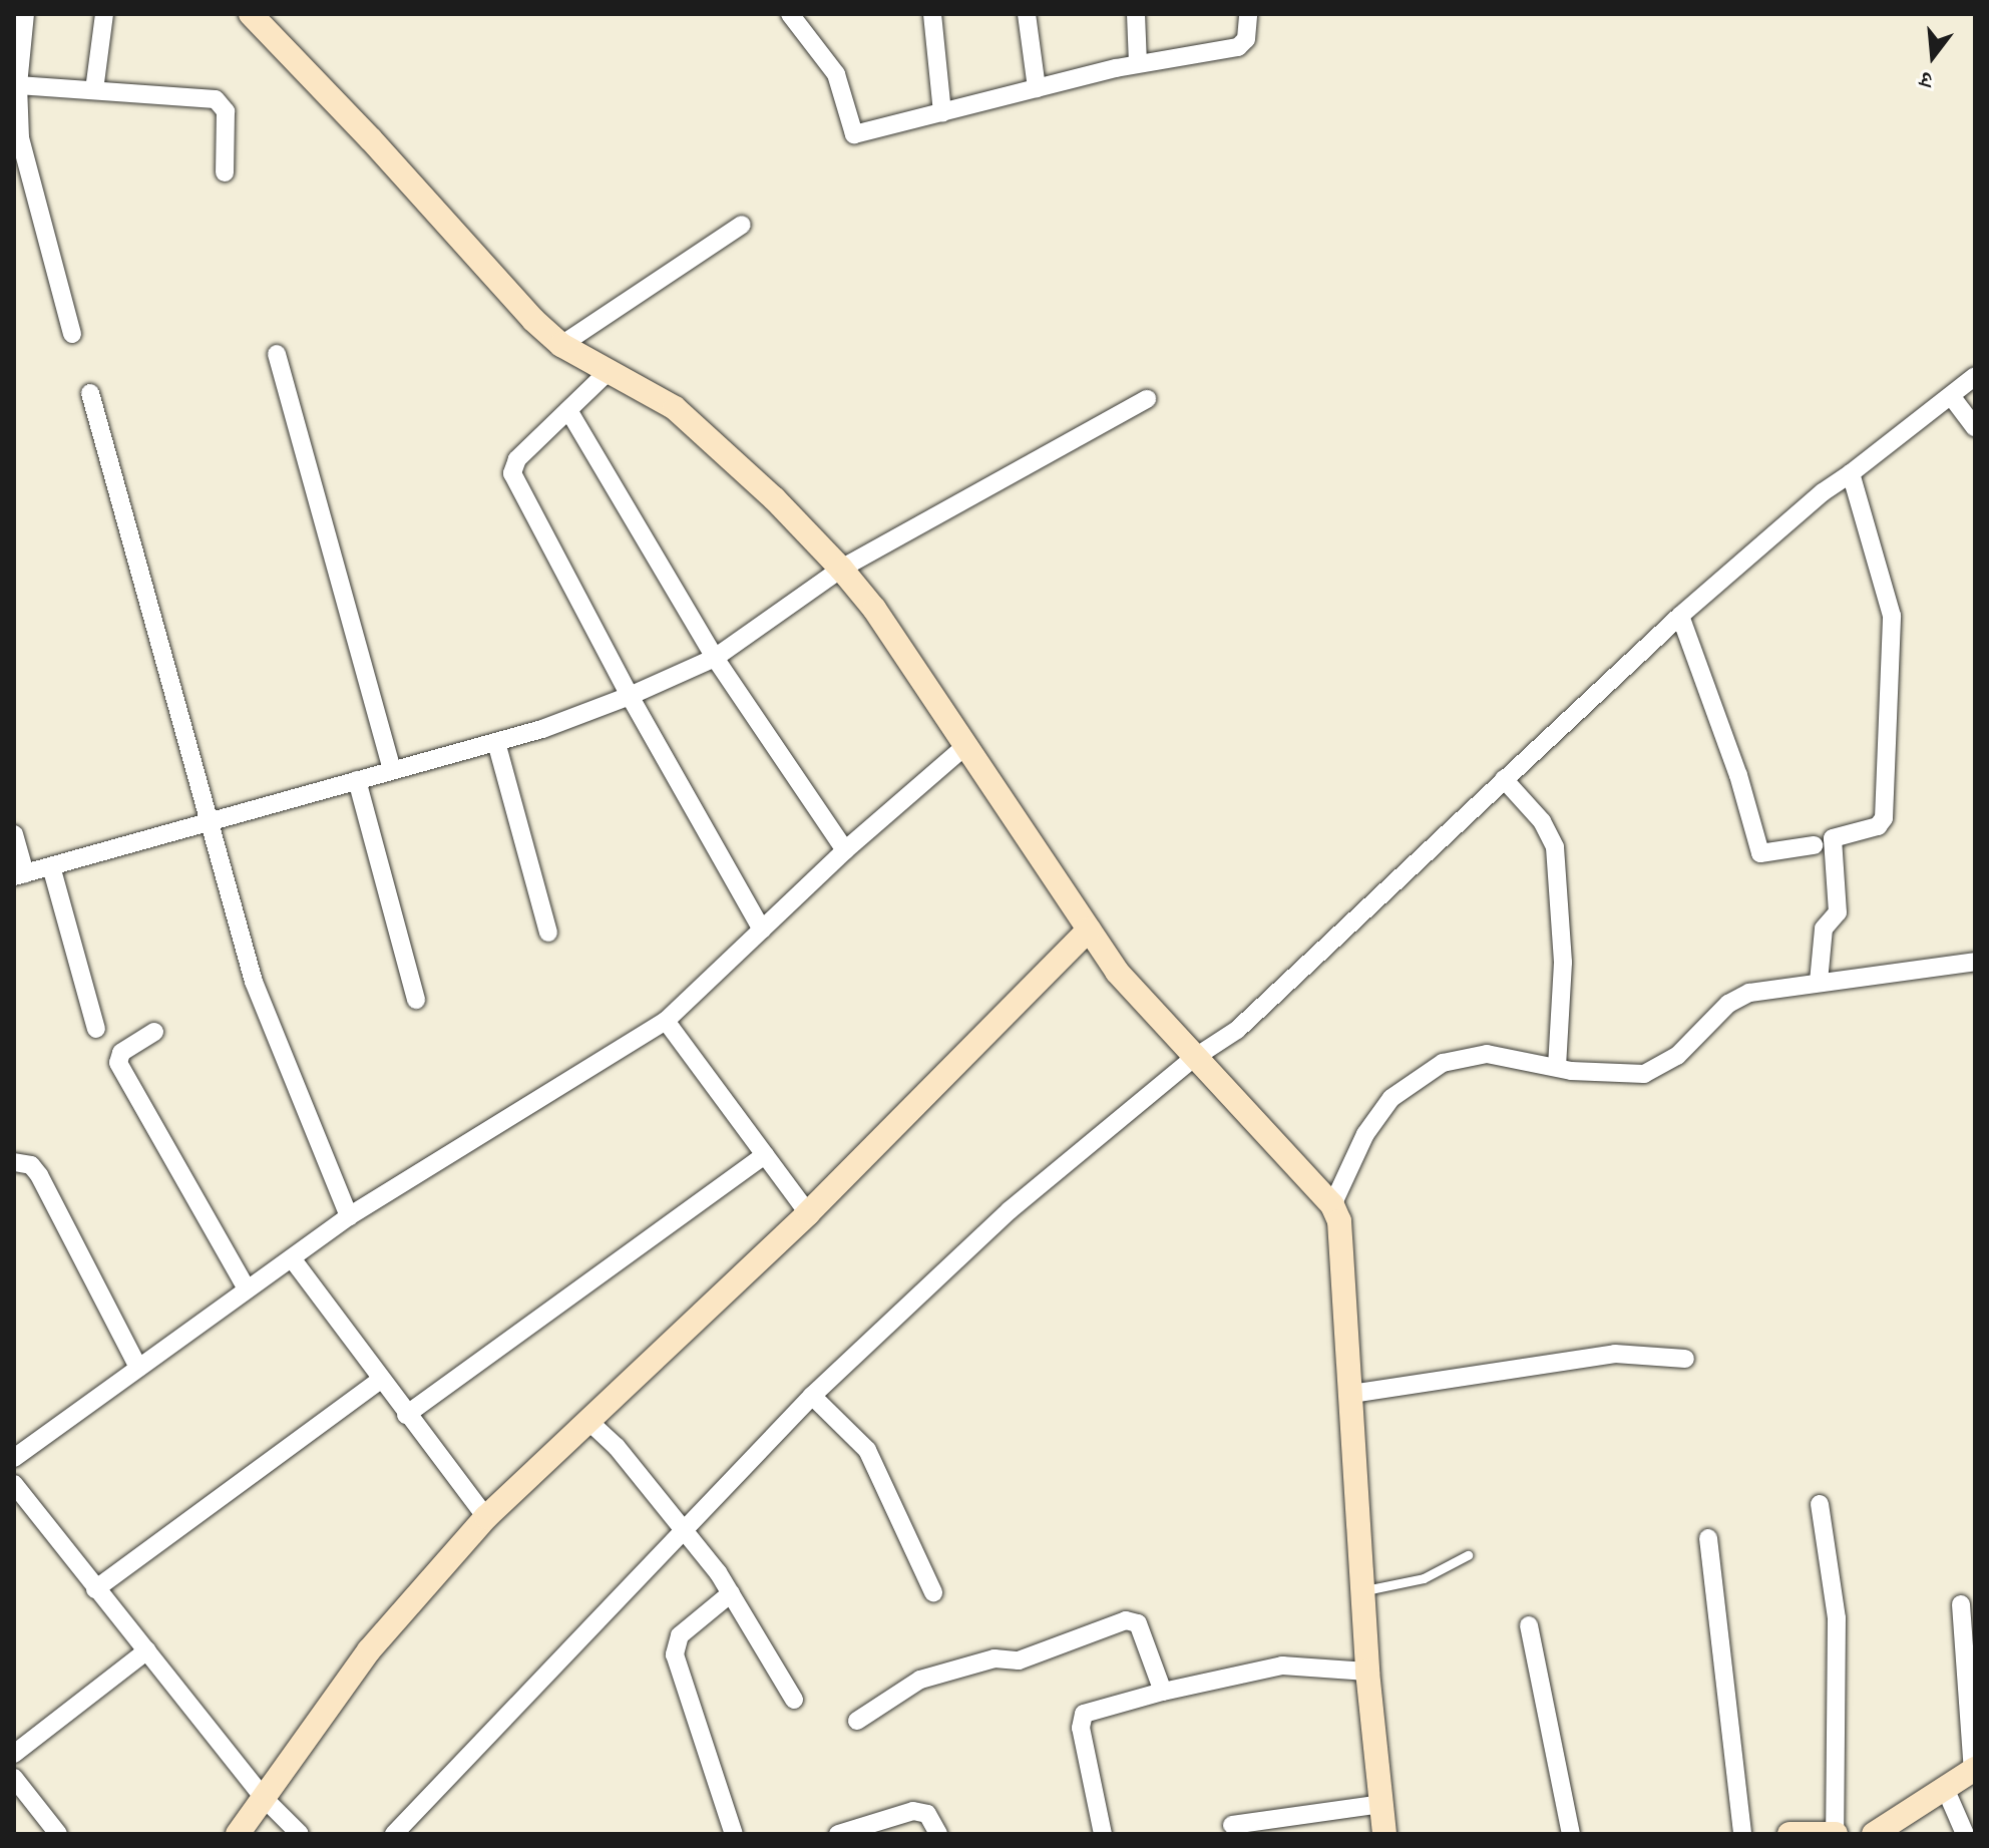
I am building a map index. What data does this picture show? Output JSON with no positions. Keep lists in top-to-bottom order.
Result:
{
  "north": "bottom"
}
